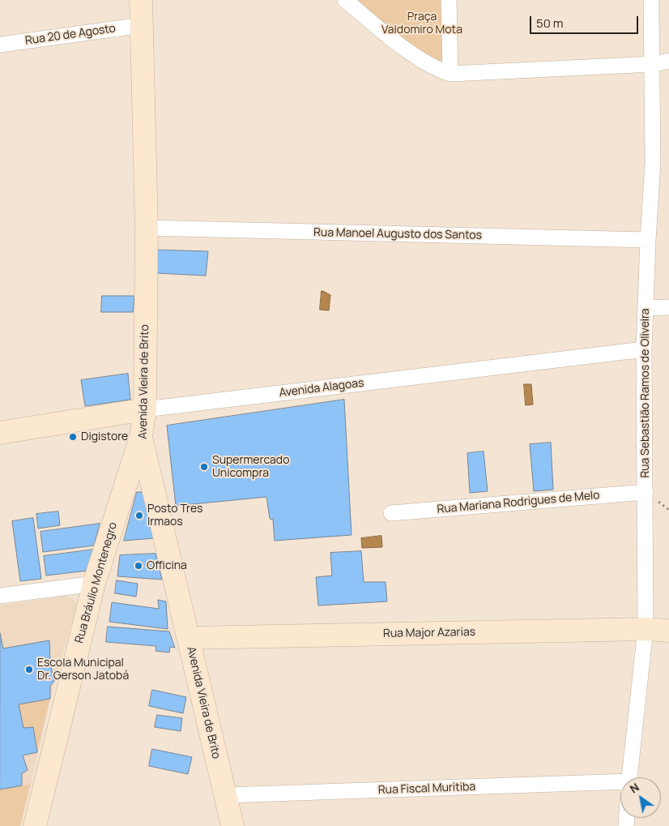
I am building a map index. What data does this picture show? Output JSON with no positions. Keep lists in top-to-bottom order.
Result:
{
  "streets": {
    "street": [
      "Rua 20 de Agosto",
      "Rua Manoel Augusto dos Santos",
      "Avenida Vieira de Brito",
      "Avenida Alagoas",
      "Rua Sebastião Ramos de Oliveira",
      "Rua Mariana Rodrigues de Melo",
      "Rua Bráulio Montenegro",
      "Rua Major Azarias",
      "Rua Fiscal Muritiba"
    ]
  },
  "crossings": [
    ["Rua 20 de Agosto", "Avenida Vieira de Brito"],
    ["Rua Manoel Augusto dos Santos", "Avenida Vieira de Brito"],
    ["Rua Manoel Augusto dos Santos", "Rua Sebastião Ramos de Oliveira"],
    ["Avenida Vieira de Brito", "Avenida Alagoas"],
    ["Avenida Vieira de Brito", "Rua Bráulio Montenegro"],
    ["Avenida Vieira de Brito", "Rua Major Azarias"],
    ["Avenida Vieira de Brito", "Rua Fiscal Muritiba"],
    ["Avenida Alagoas", "Rua Sebastião Ramos de Oliveira"],
    ["Rua Sebastião Ramos de Oliveira", "Rua Mariana Rodrigues de Melo"],
    ["Rua Sebastião Ramos de Oliveira", "Rua Major Azarias"]
  ],
  "parks": ["Praça Valdomiro Mota"],
  "places": [
    "Digistore",
    "Supermercado Unicompra",
    "Posto Tres Irmaos",
    "Officina",
    "Escola Municipal Dr. Gerson Jatobá"
  ],
  "scale_bar": "50 m",
  "north": "top left"
}
